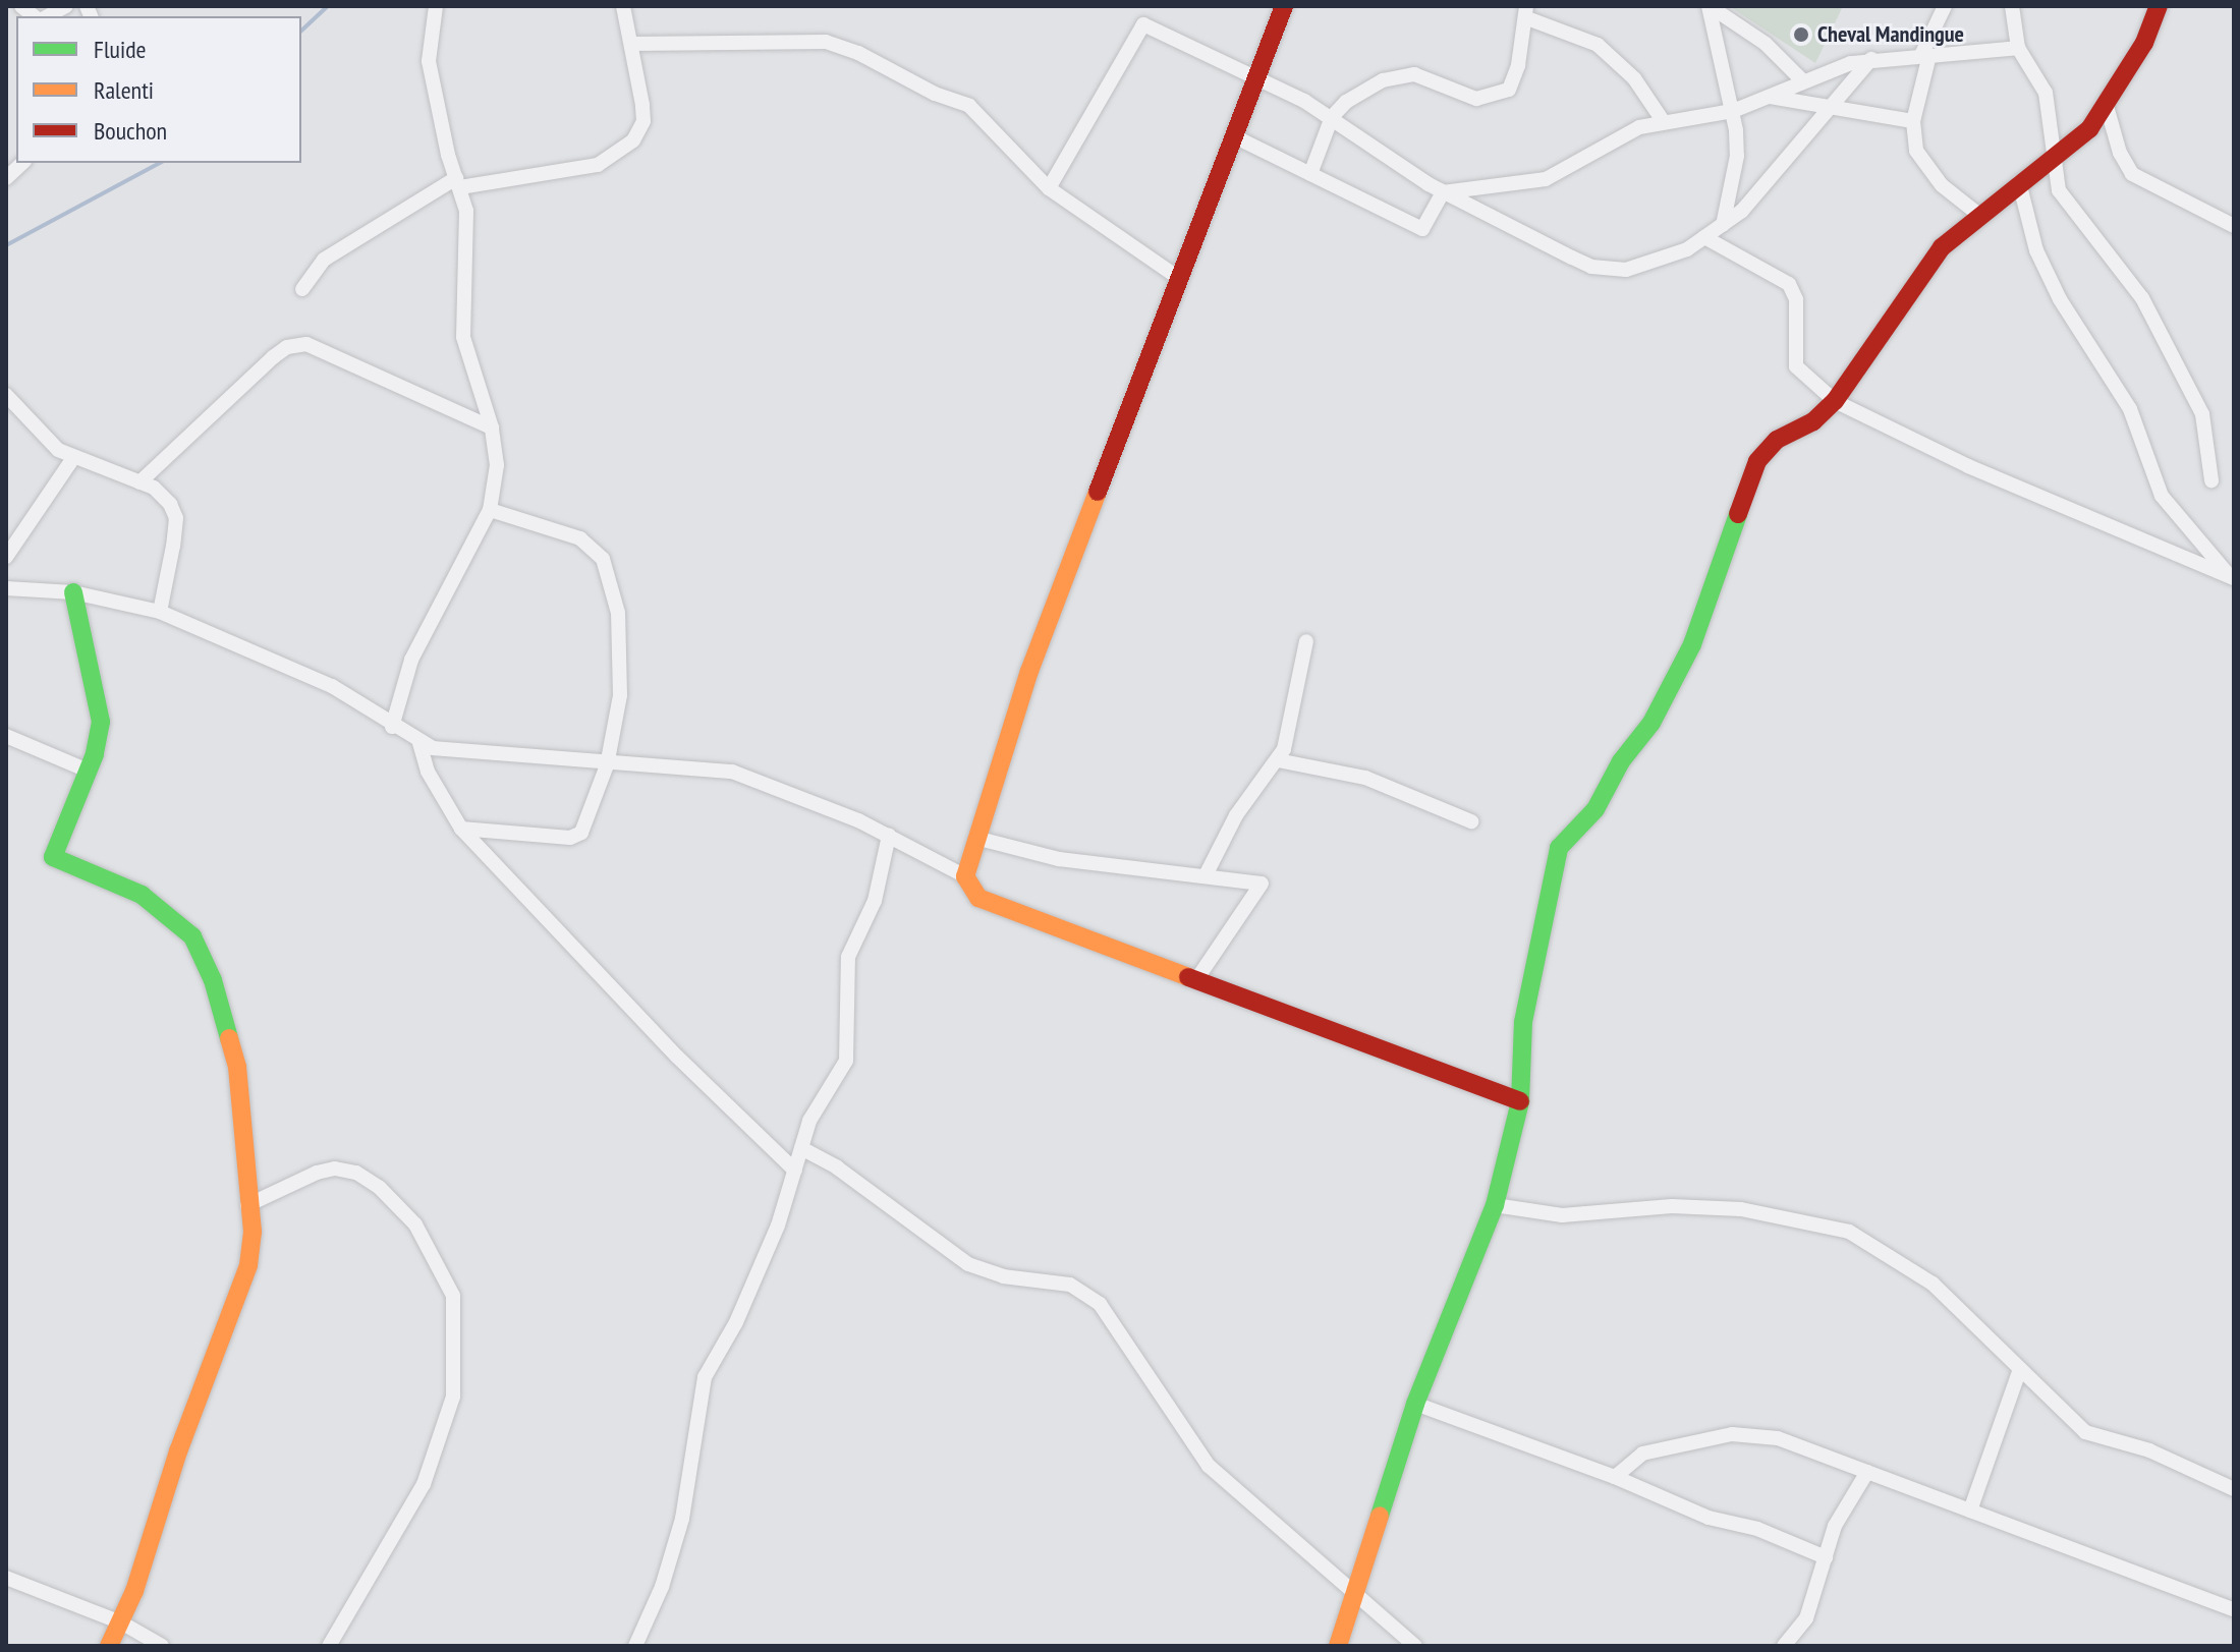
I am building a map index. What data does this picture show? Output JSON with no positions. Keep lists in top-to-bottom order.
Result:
{
  "places": ["Cheval Mandingue"],
  "legend": ["Fluide", "Ralenti", "Bouchon"]
}
